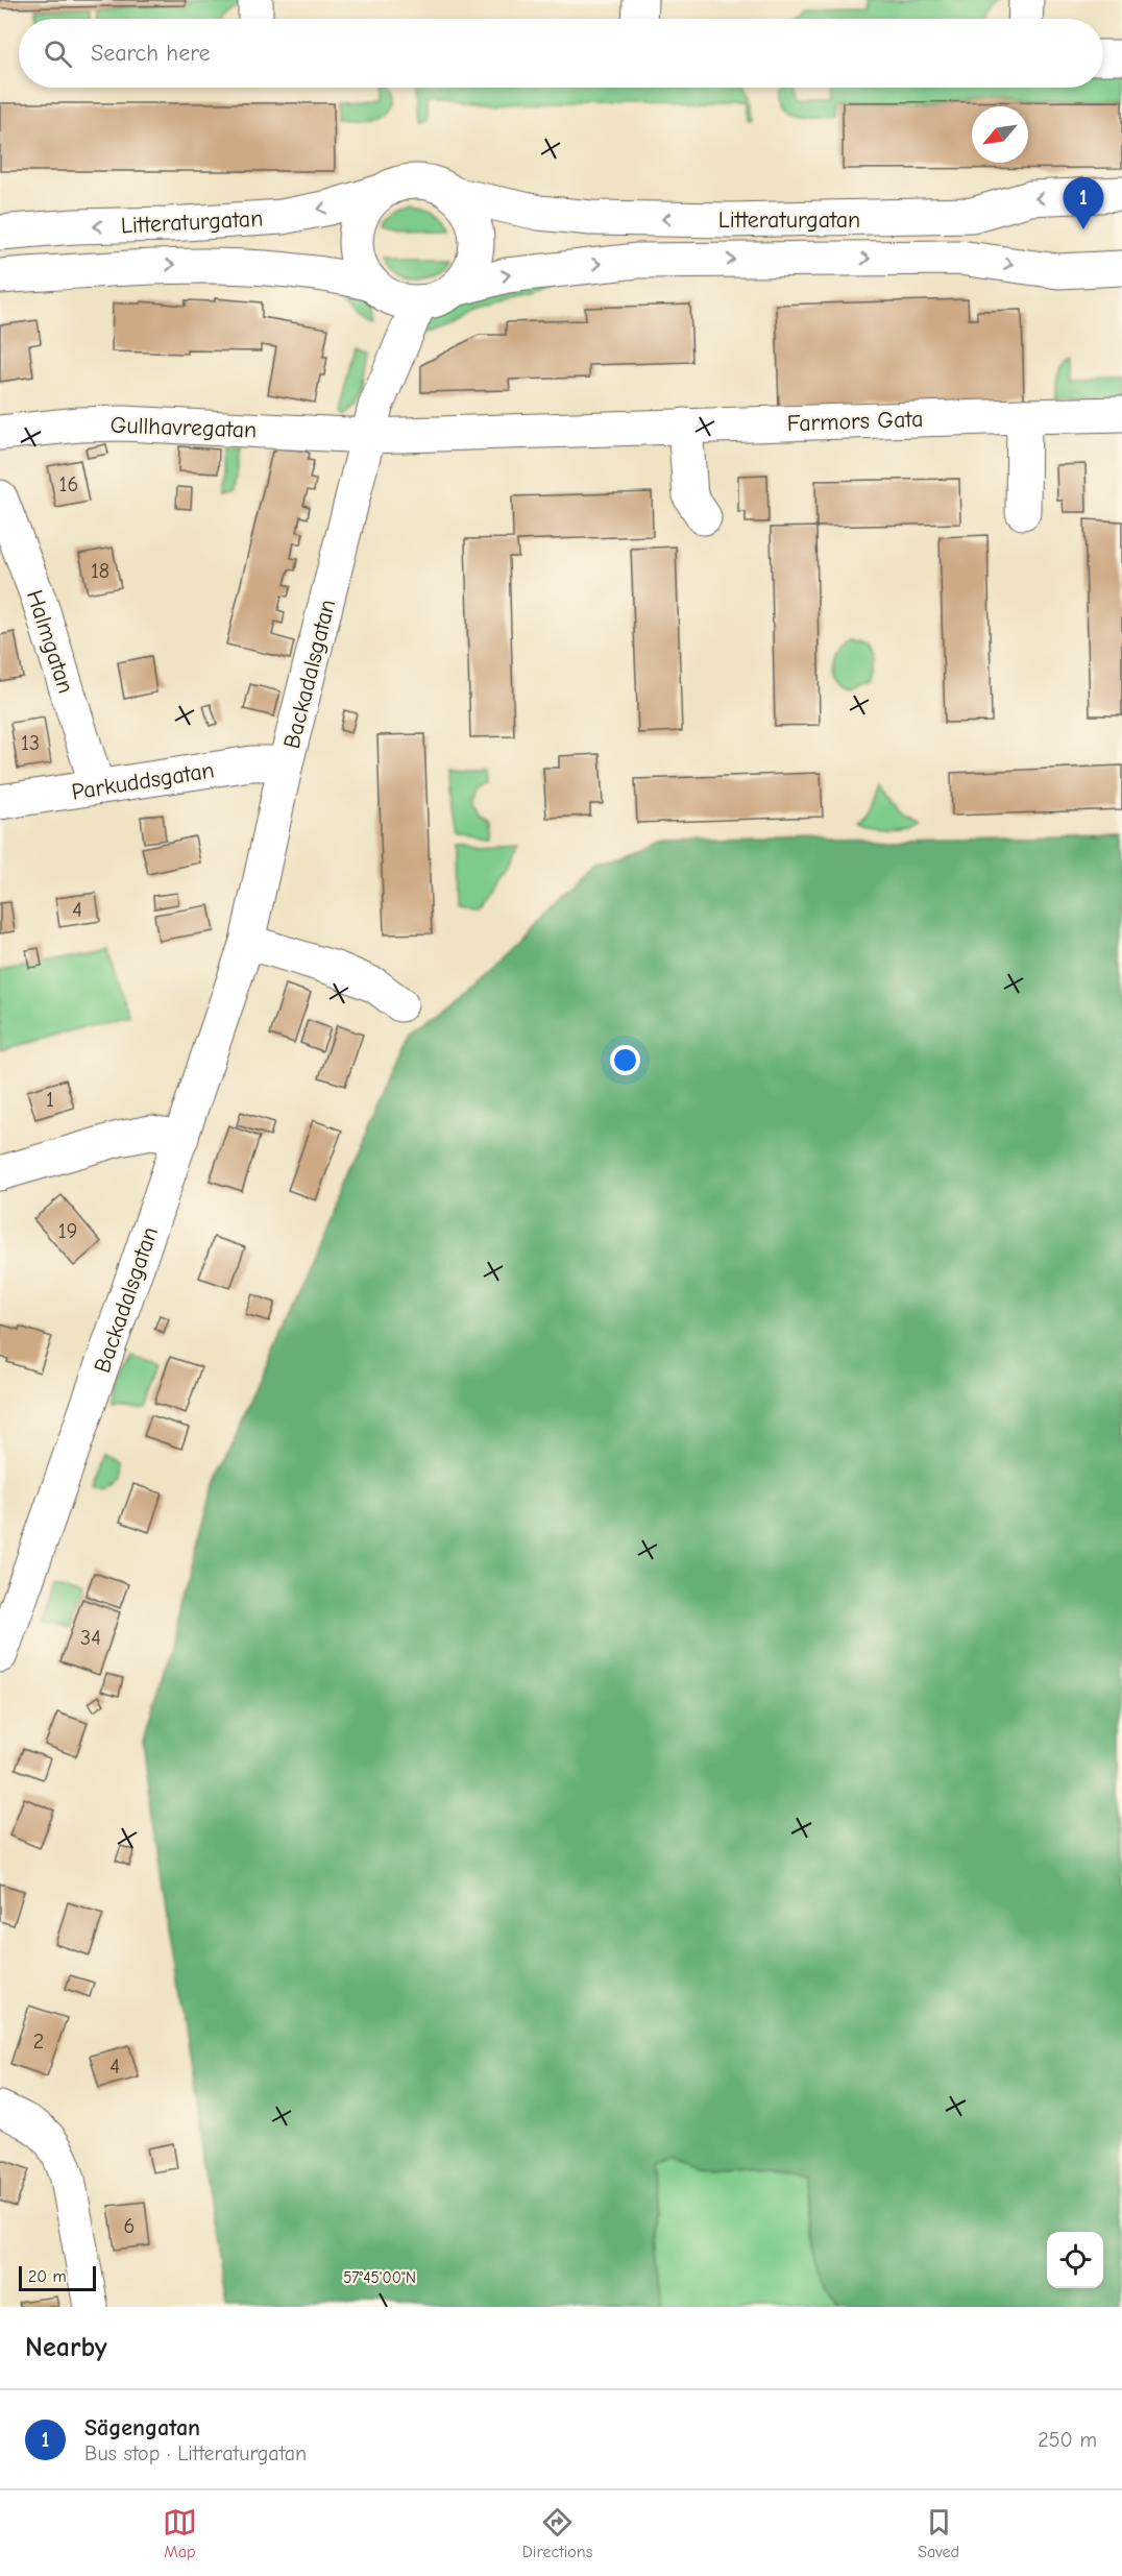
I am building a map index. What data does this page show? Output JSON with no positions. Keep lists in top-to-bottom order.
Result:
{
  "streets": {
    "street": [
      "Litteraturgatan",
      "Farmors Gata",
      "Gullhavregatan",
      "Halmgatan",
      "Backadalsgatan",
      "Parkuddsgatan"
    ]
  },
  "crossings": [
    ["Litteraturgatan", "Backadalsgatan"],
    ["Farmors Gata", "Gullhavregatan"],
    ["Farmors Gata", "Backadalsgatan"],
    ["Gullhavregatan", "Backadalsgatan"],
    ["Halmgatan", "Parkuddsgatan"],
    ["Backadalsgatan", "Parkuddsgatan"]
  ],
  "house_numbers": [
    "16",
    "18",
    "13",
    "4",
    "1",
    "19",
    "34",
    "2",
    "4",
    "6"
  ],
  "scale_bar": "20 m",
  "north": "bottom left",
  "page": {
    "search": "Search here",
    "pins": "1",
    "scale": "20 m",
    "heading": "Nearby",
    "list": [
      {
        "mark": "1",
        "name": "Sägengatan",
        "note": "Bus stop · Litteraturgatan",
        "value": "250 m"
      }
    ],
    "nav": ["Map", "Directions", "Saved"]
  },
  "coordinates": ["57°45'00\"N"]
}
